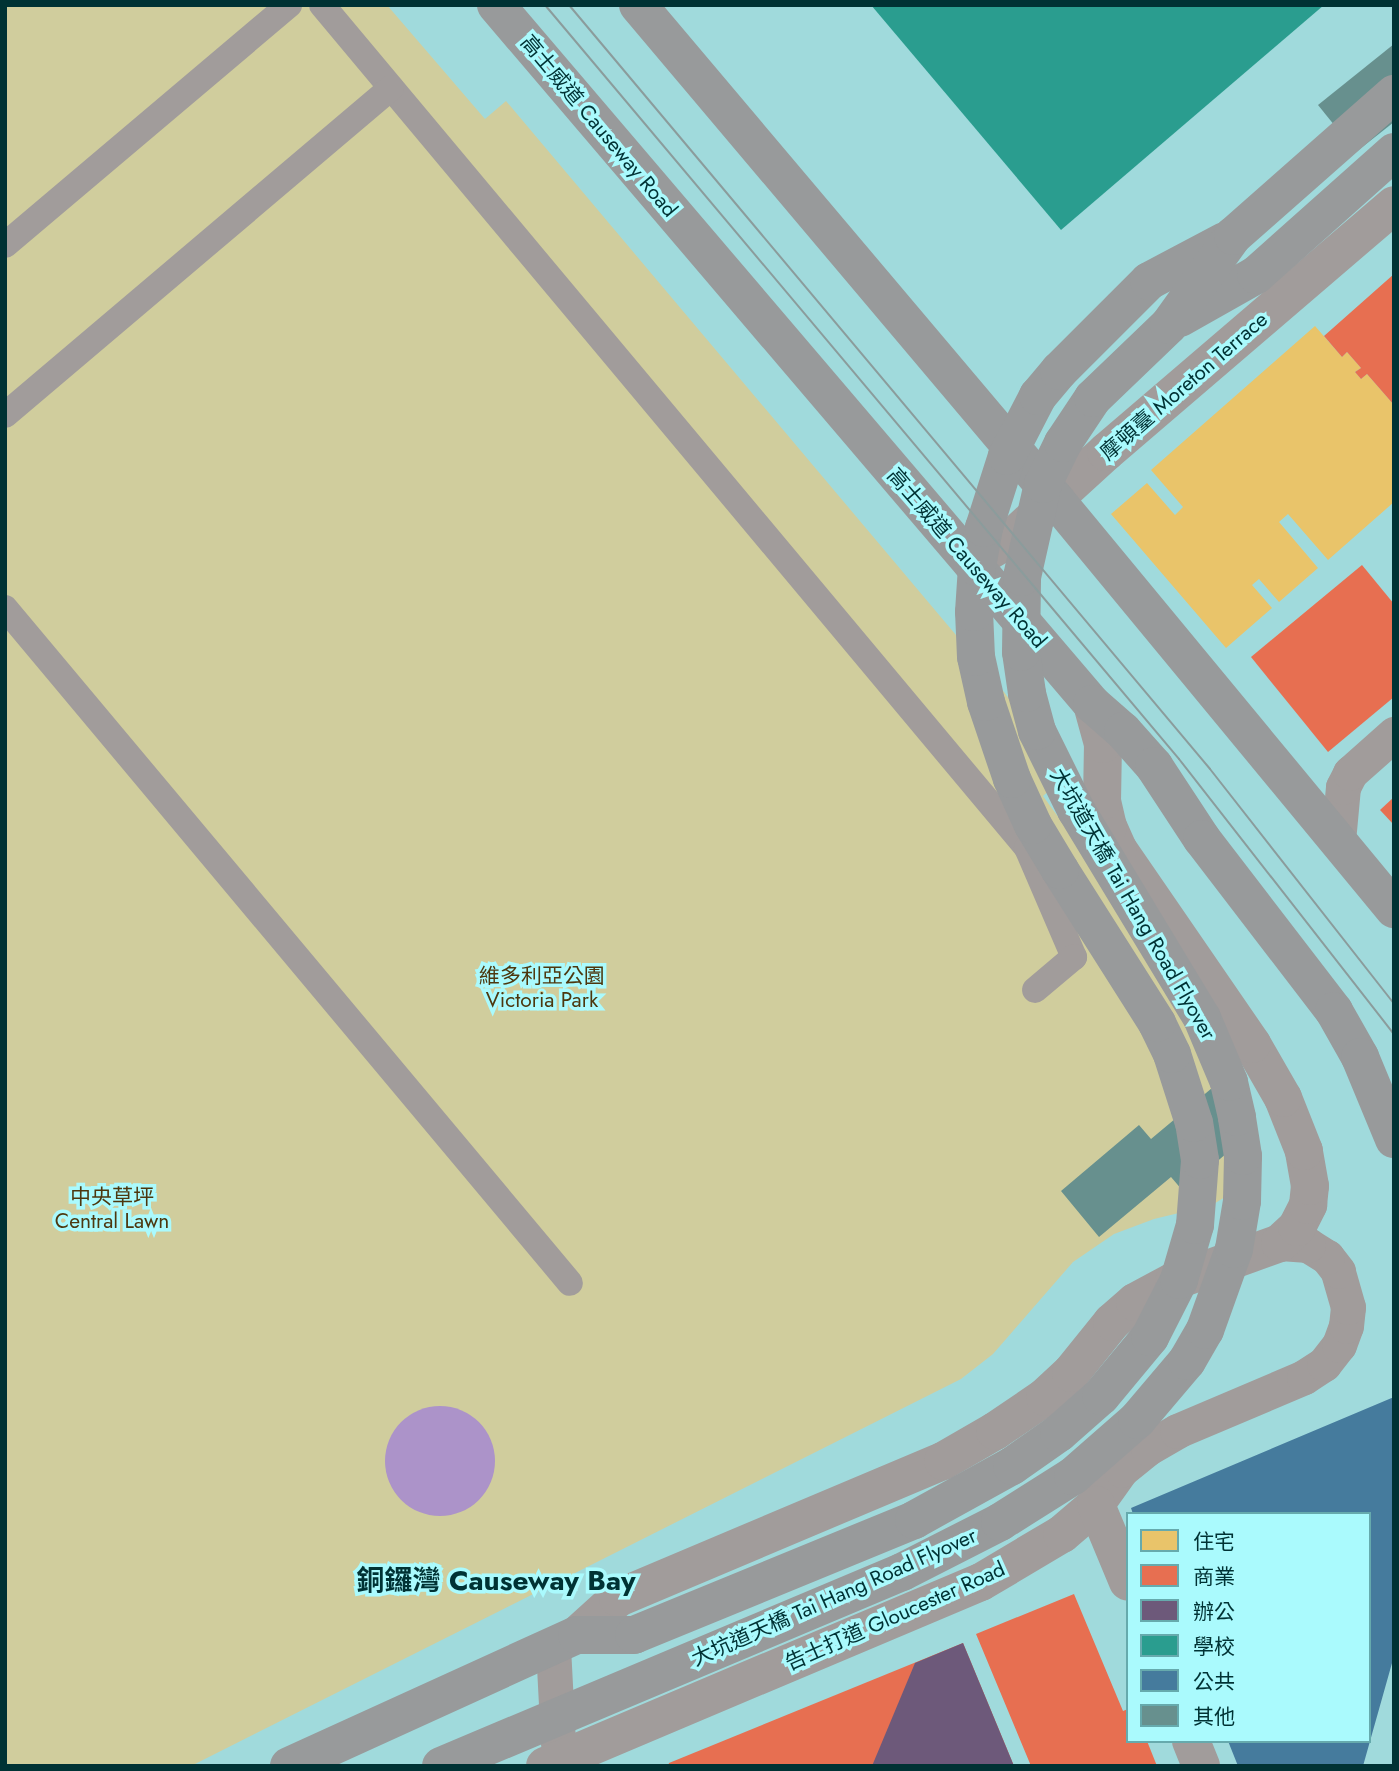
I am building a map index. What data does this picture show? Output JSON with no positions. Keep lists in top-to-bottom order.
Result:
{
  "streets": {
    "main road": ["高士威道 Causeway Road", "大坑道天橋 Tai Hang Road Flyover"],
    "street": ["摩頓臺 Moreton Terrace", "告士打道 Gloucester Road"]
  },
  "crossings": [
    ["高士威道 Causeway Road", "摩頓臺 Moreton Terrace"]
  ],
  "districts": ["銅鑼灣 Causeway Bay"],
  "parks": ["維多利亞公園 Victoria Park", "中央草坪 Central Lawn"],
  "legend": [
    "住宅",
    "商業",
    "辦公",
    "學校",
    "公共",
    "其他"
  ]
}
